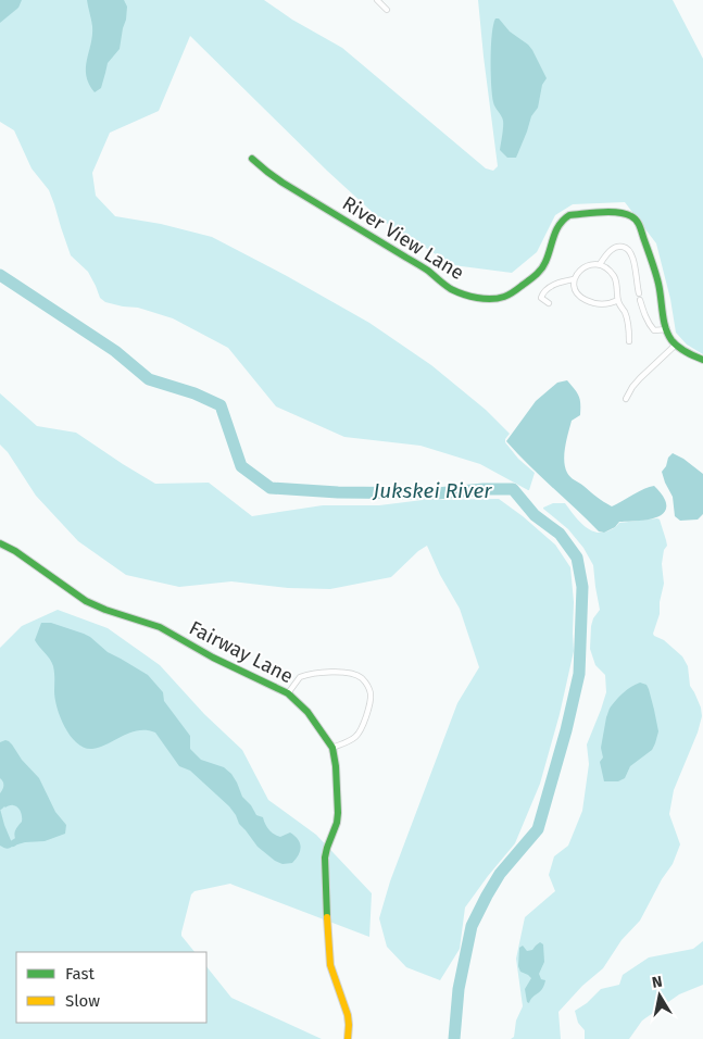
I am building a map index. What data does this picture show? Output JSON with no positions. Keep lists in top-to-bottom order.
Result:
{
  "streets": {
    "street": ["River View Lane", "Fairway Lane"]
  },
  "water": ["Jukskei River"],
  "legend": ["Fast", "Slow"],
  "north": "top"
}
